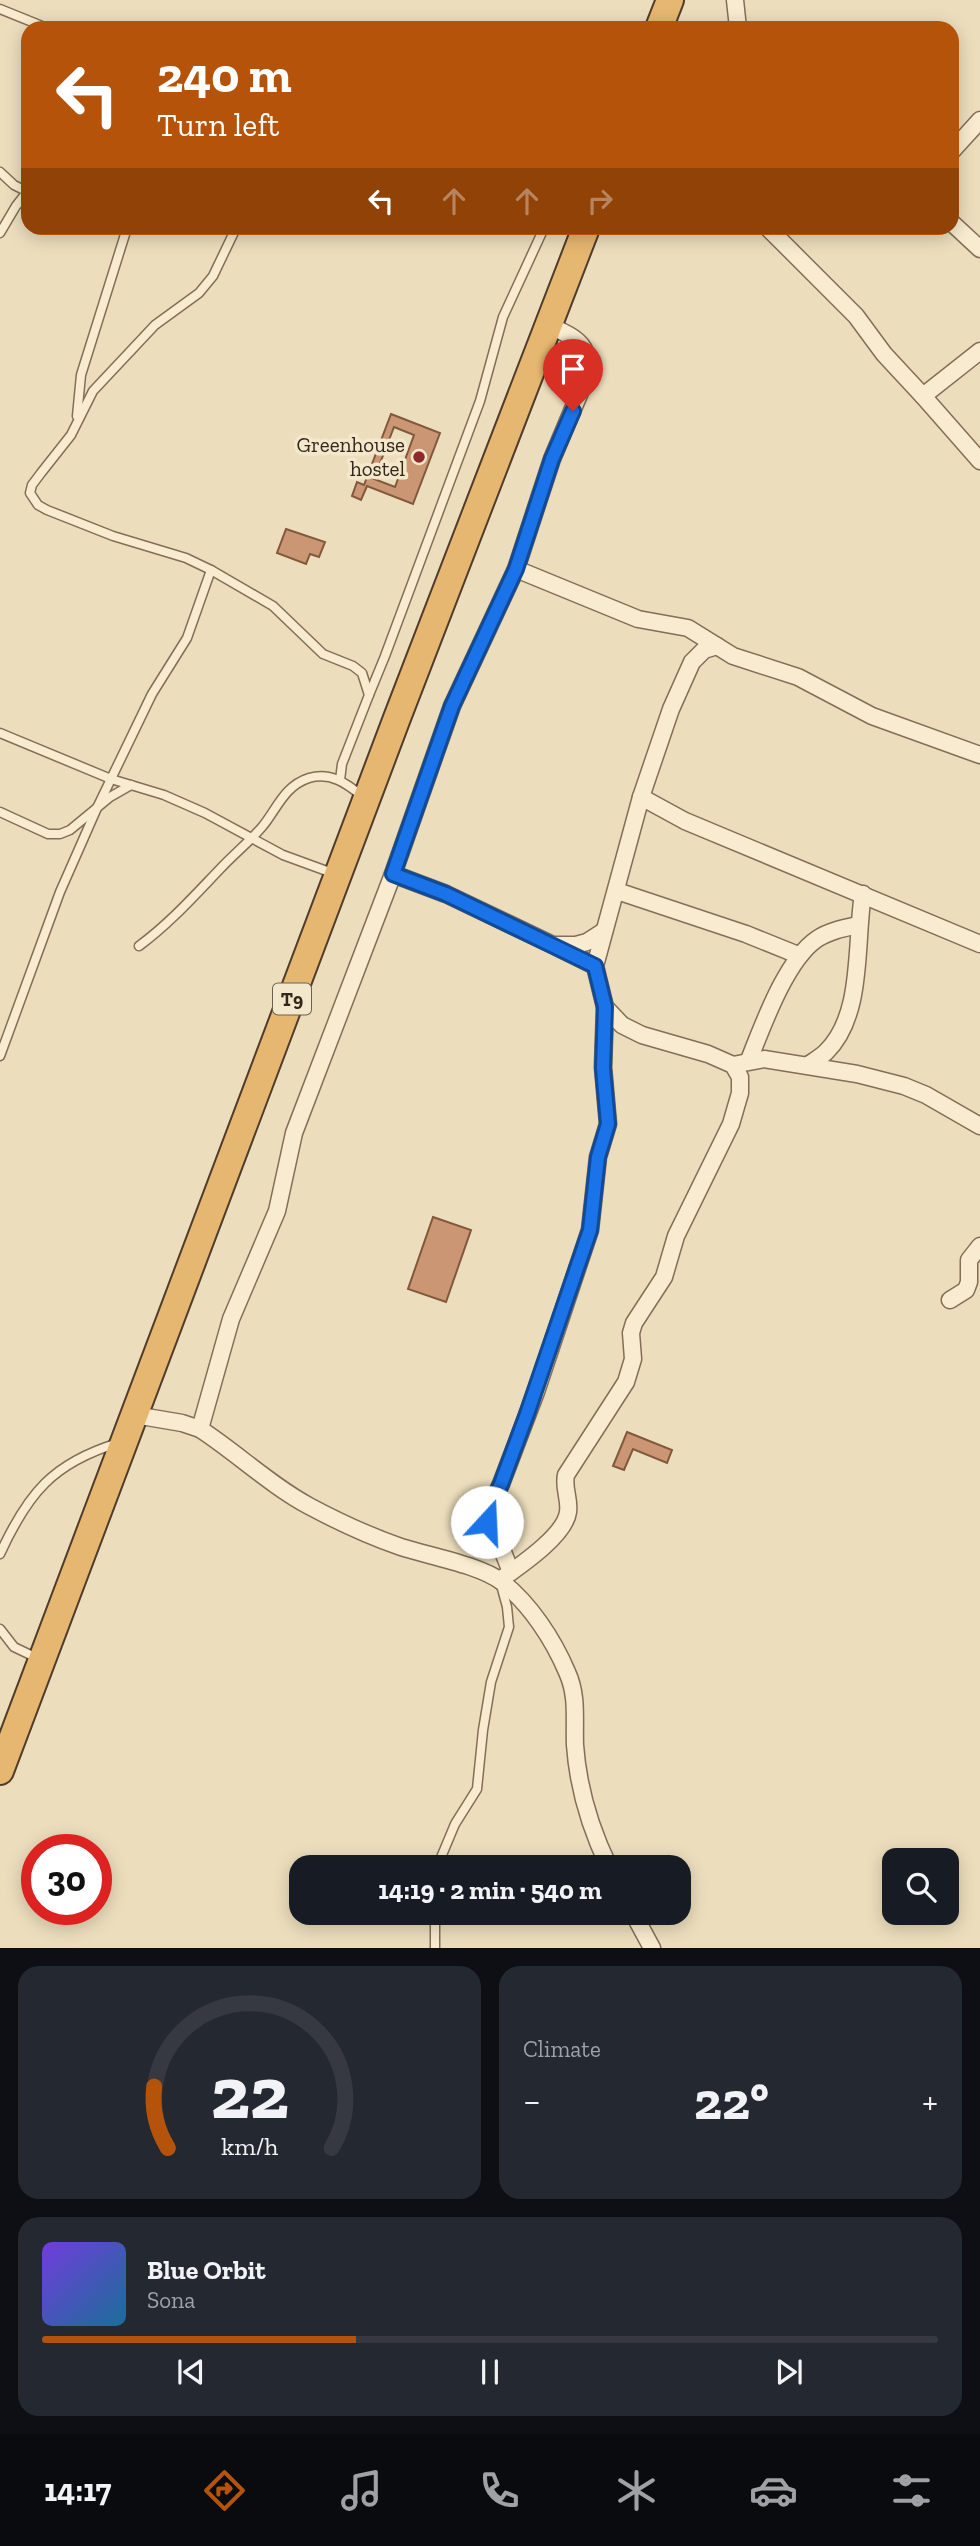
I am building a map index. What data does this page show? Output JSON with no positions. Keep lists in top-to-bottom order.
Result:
{
  "streets": {
    "highway": ["T9"]
  },
  "places": ["Greenhouse hostel"],
  "page": {
    "turn": ["240 m", "Turn left"],
    "limit": "30",
    "trip": "14:19 · 2 min · 540 m",
    "tile": "Climate",
    "heat": ["−", "22°", "+"],
    "song": ["Blue Orbit", "Sona"],
    "tabs": "14:17",
    "gauge": ["22", "km/h"]
  }
}
